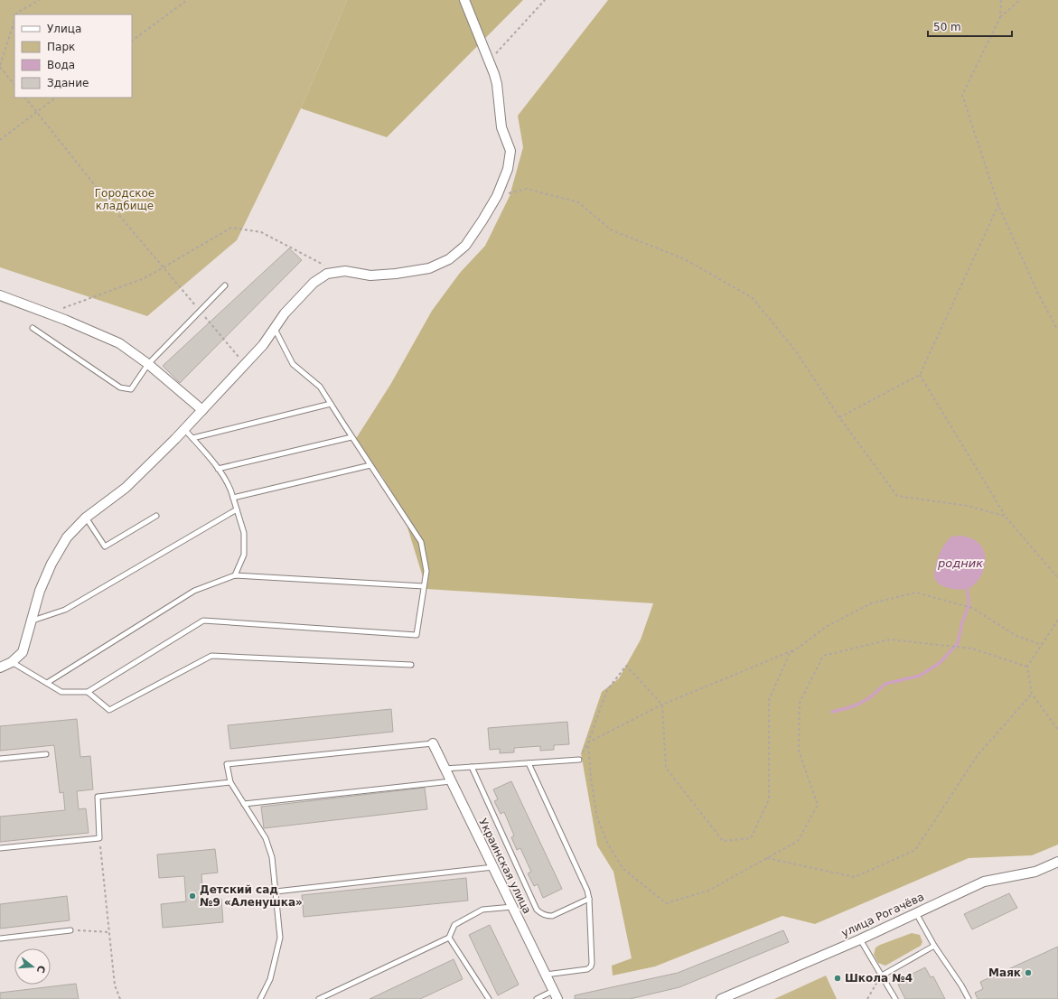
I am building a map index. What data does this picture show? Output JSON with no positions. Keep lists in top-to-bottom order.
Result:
{
  "streets": {
    "street": ["Украинская улица", "улица Рогачёва"]
  },
  "water": ["родник"],
  "parks": ["Городское кладбище"],
  "places": ["Детский сад №9 «Аленушка»", "Маяк", "Школа №4"],
  "legend": [
    "Улица",
    "Парк",
    "Вода",
    "Здание"
  ],
  "scale_bar": "50 m",
  "north": "right"
}
